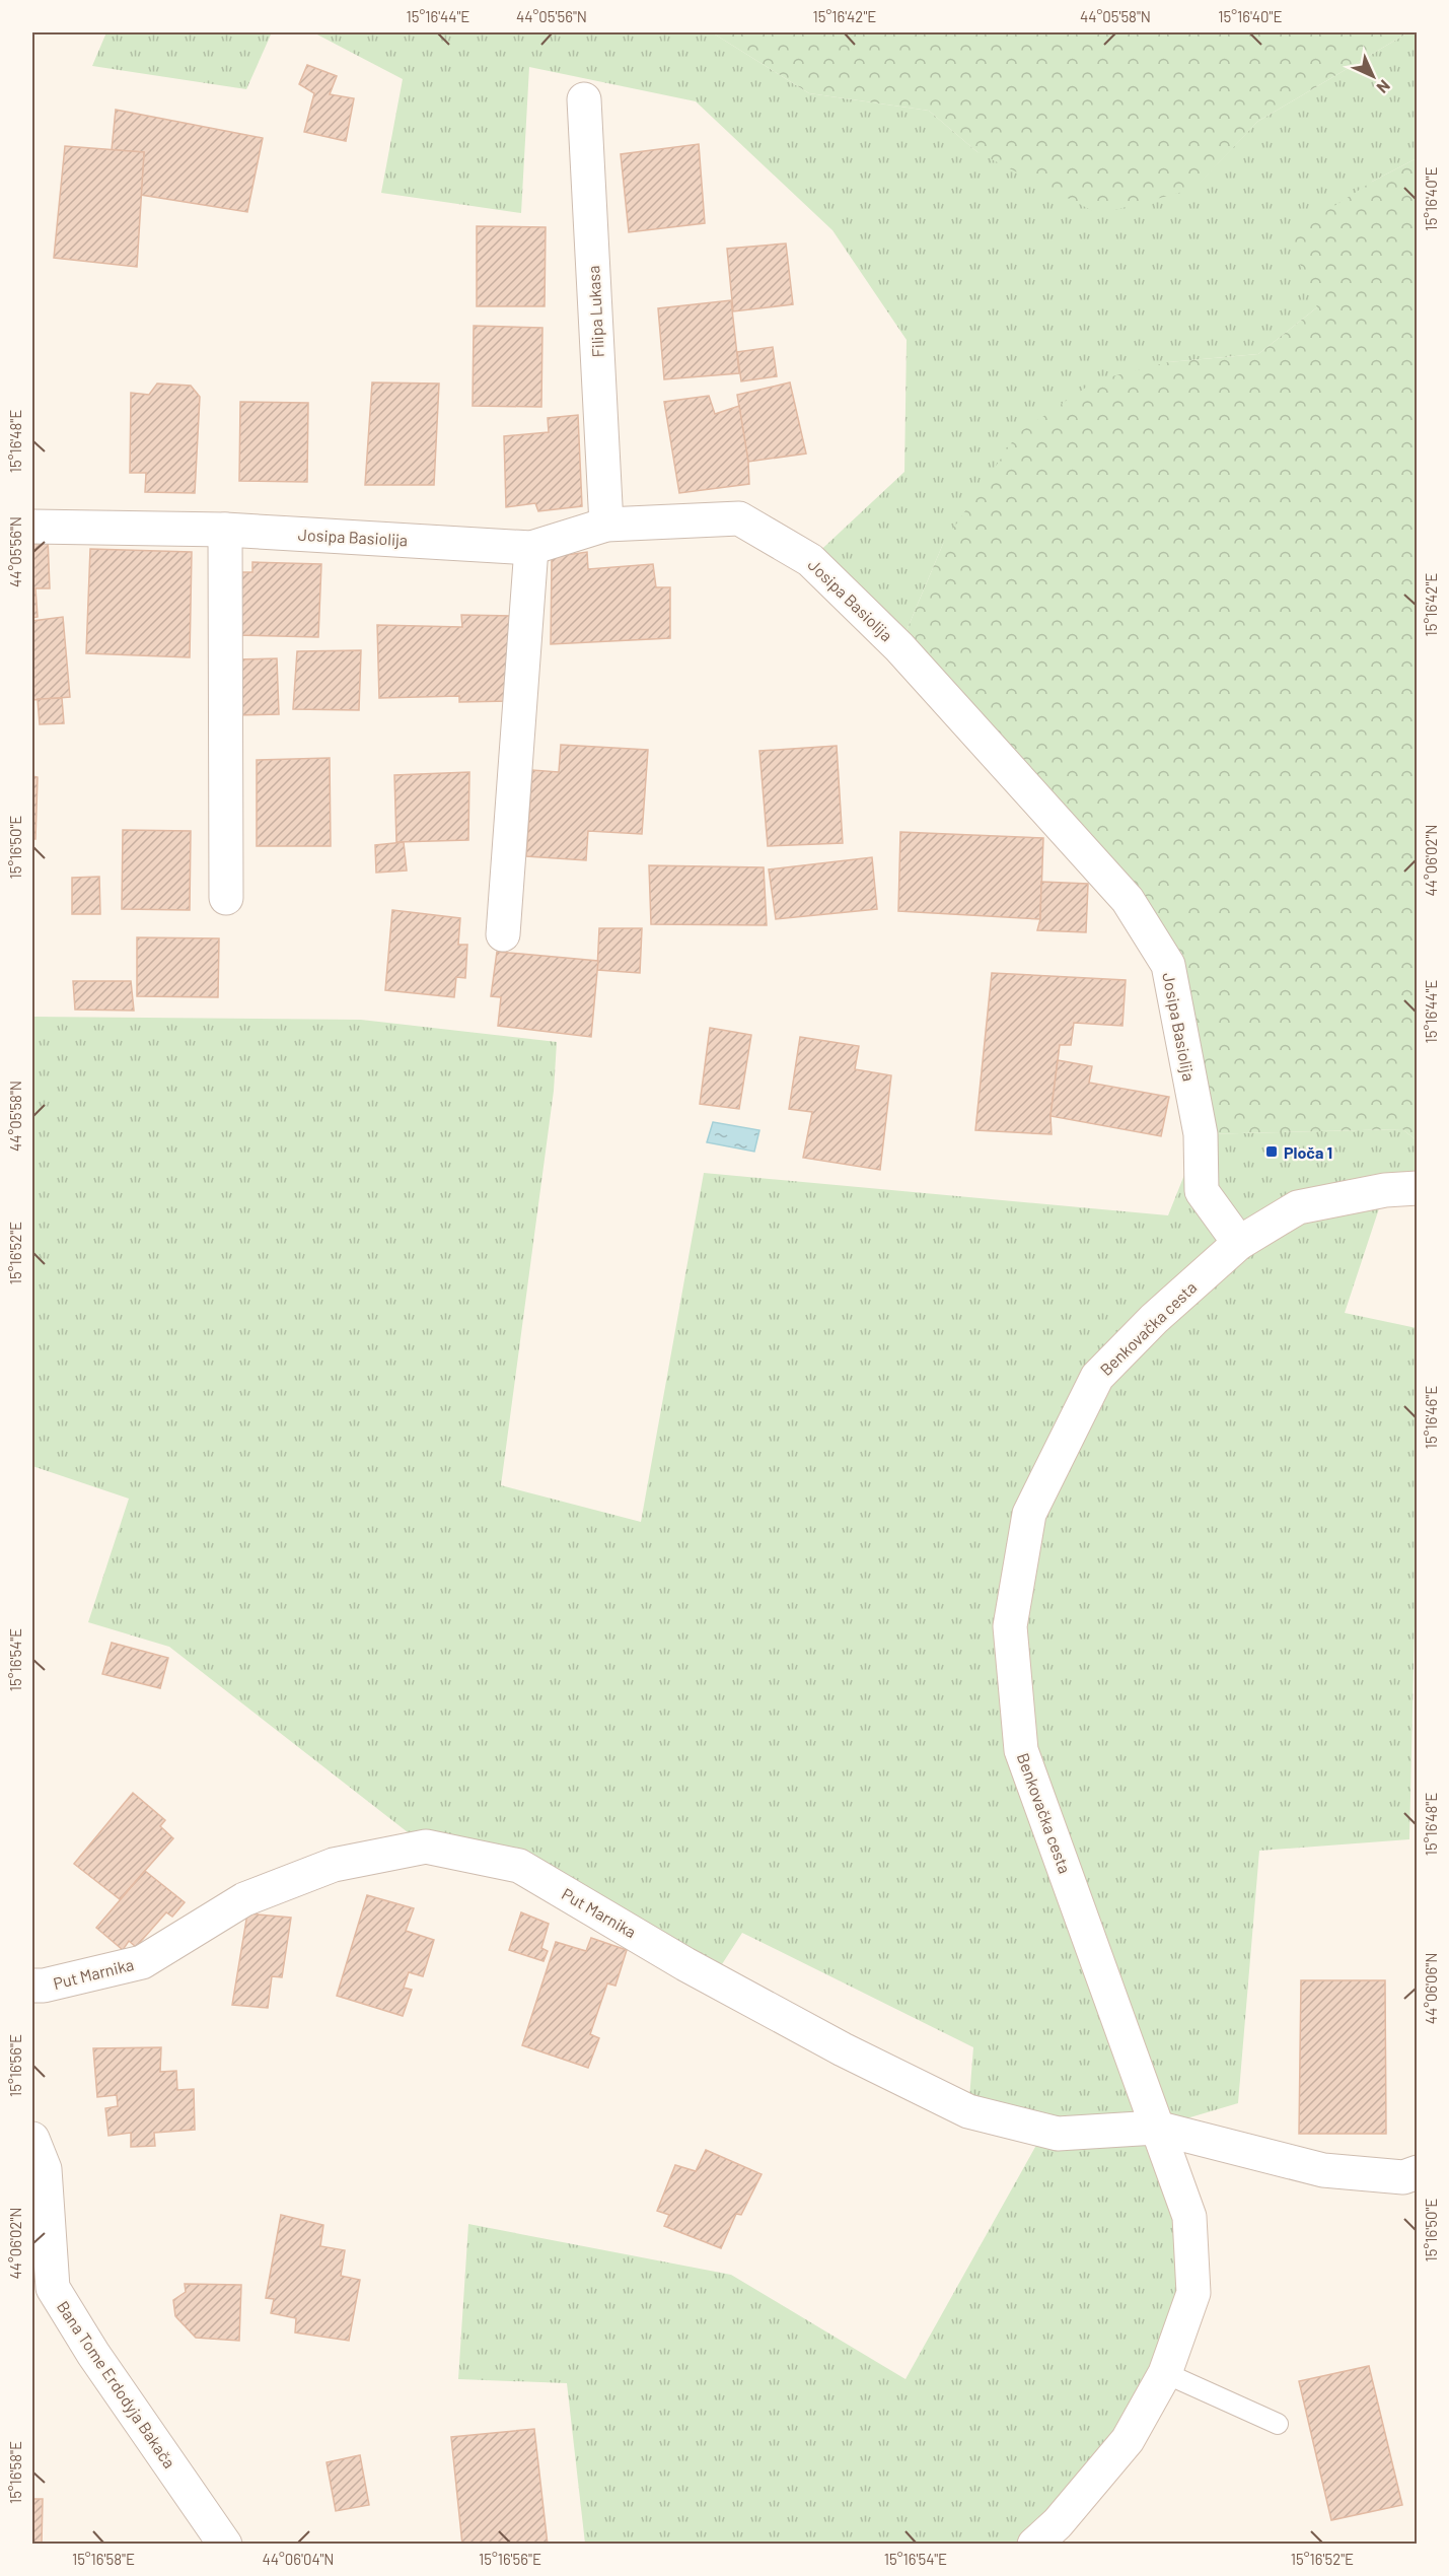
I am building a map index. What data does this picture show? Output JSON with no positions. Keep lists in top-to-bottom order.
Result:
{
  "streets": {
    "street": [
      "Filipa Lukasa",
      "Josipa Basiolija",
      "Benkovačka cesta",
      "Put Marnika",
      "Bana Tome Erdodyja Bakača"
    ]
  },
  "crossings": [
    ["Filipa Lukasa", "Josipa Basiolija"],
    ["Josipa Basiolija", "Benkovačka cesta"],
    ["Benkovačka cesta", "Put Marnika"]
  ],
  "places": {
    "transit": ["Ploča 1"]
  },
  "north": "bottom right",
  "coordinates": [
    "15°16'44\"E",
    "44°05'56\"N",
    "15°16'42\"E",
    "44°05'58\"N",
    "15°16'40\"E",
    "15°16'48\"E",
    "15°16'50\"E",
    "44°06'02\"N",
    "15°16'52\"E",
    "15°16'46\"E",
    "15°16'54\"E",
    "44°06'06\"N",
    "15°16'56\"E",
    "15°16'58\"E",
    "44°06'04\"N"
  ]
}
